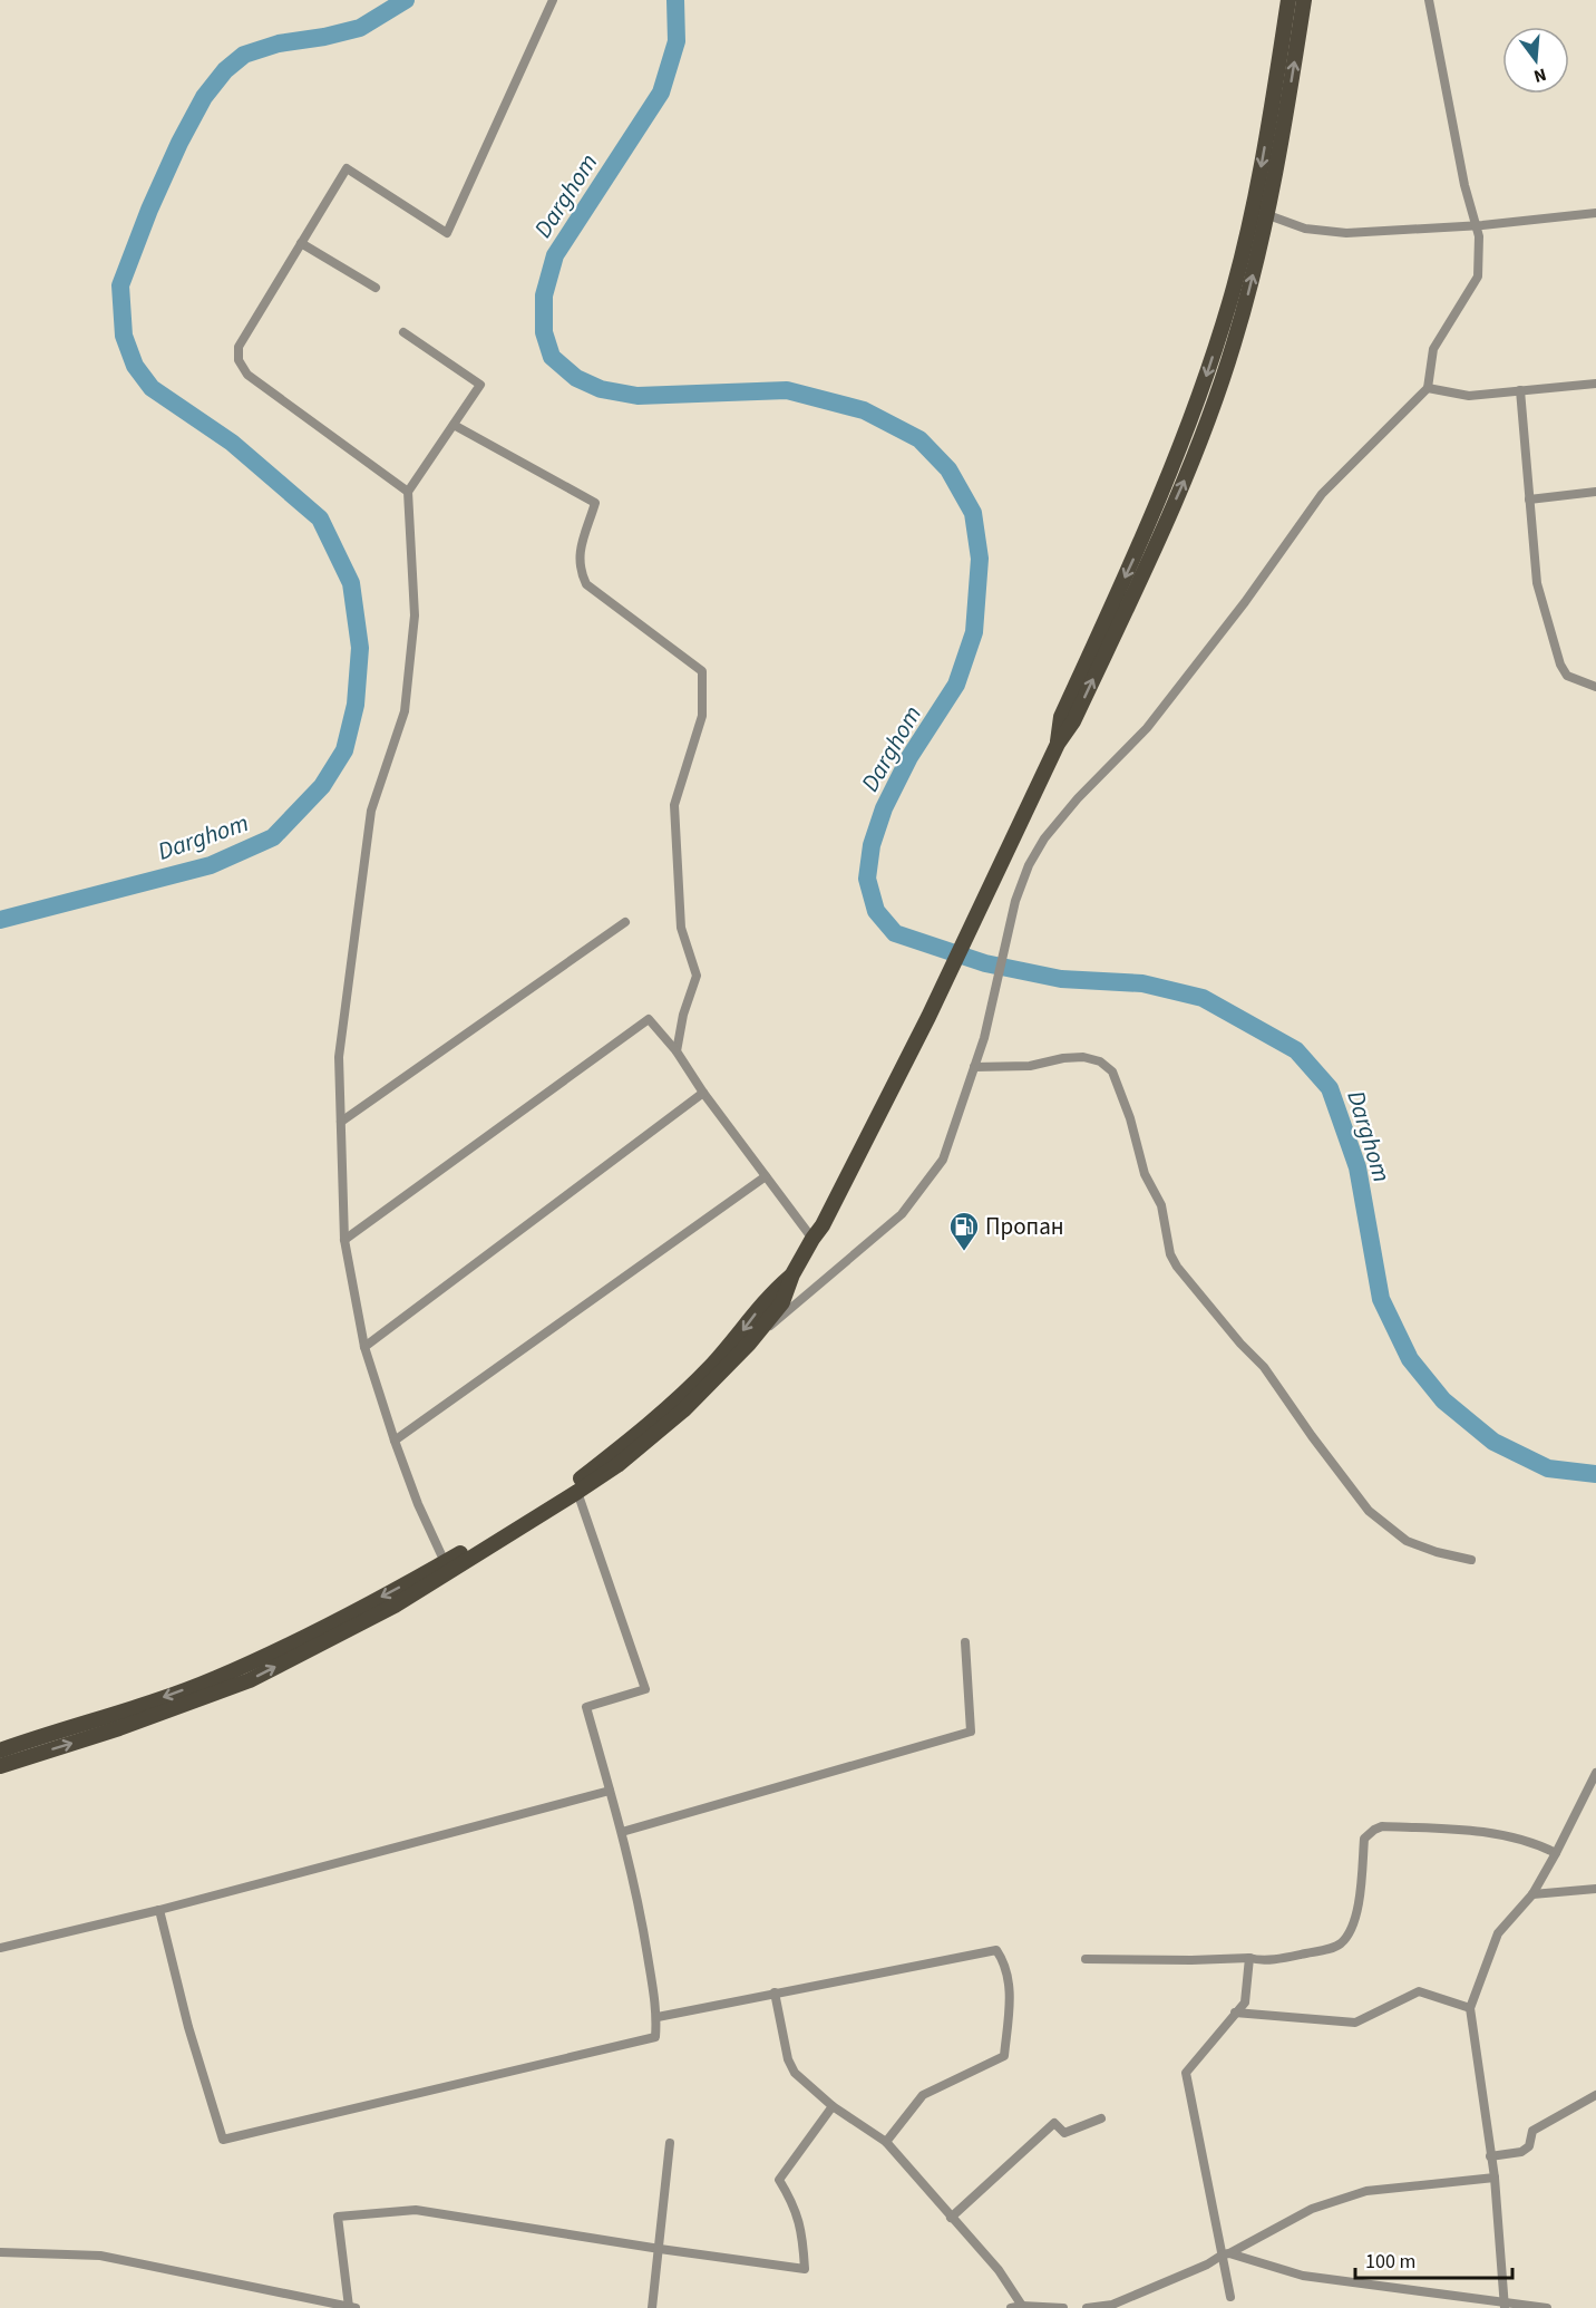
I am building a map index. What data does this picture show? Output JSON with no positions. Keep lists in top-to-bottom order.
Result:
{
  "water": ["Darghоm"],
  "places": {
    "fuel station": ["Пропан"]
  },
  "scale_bar": "100 m",
  "north": "bottom"
}
